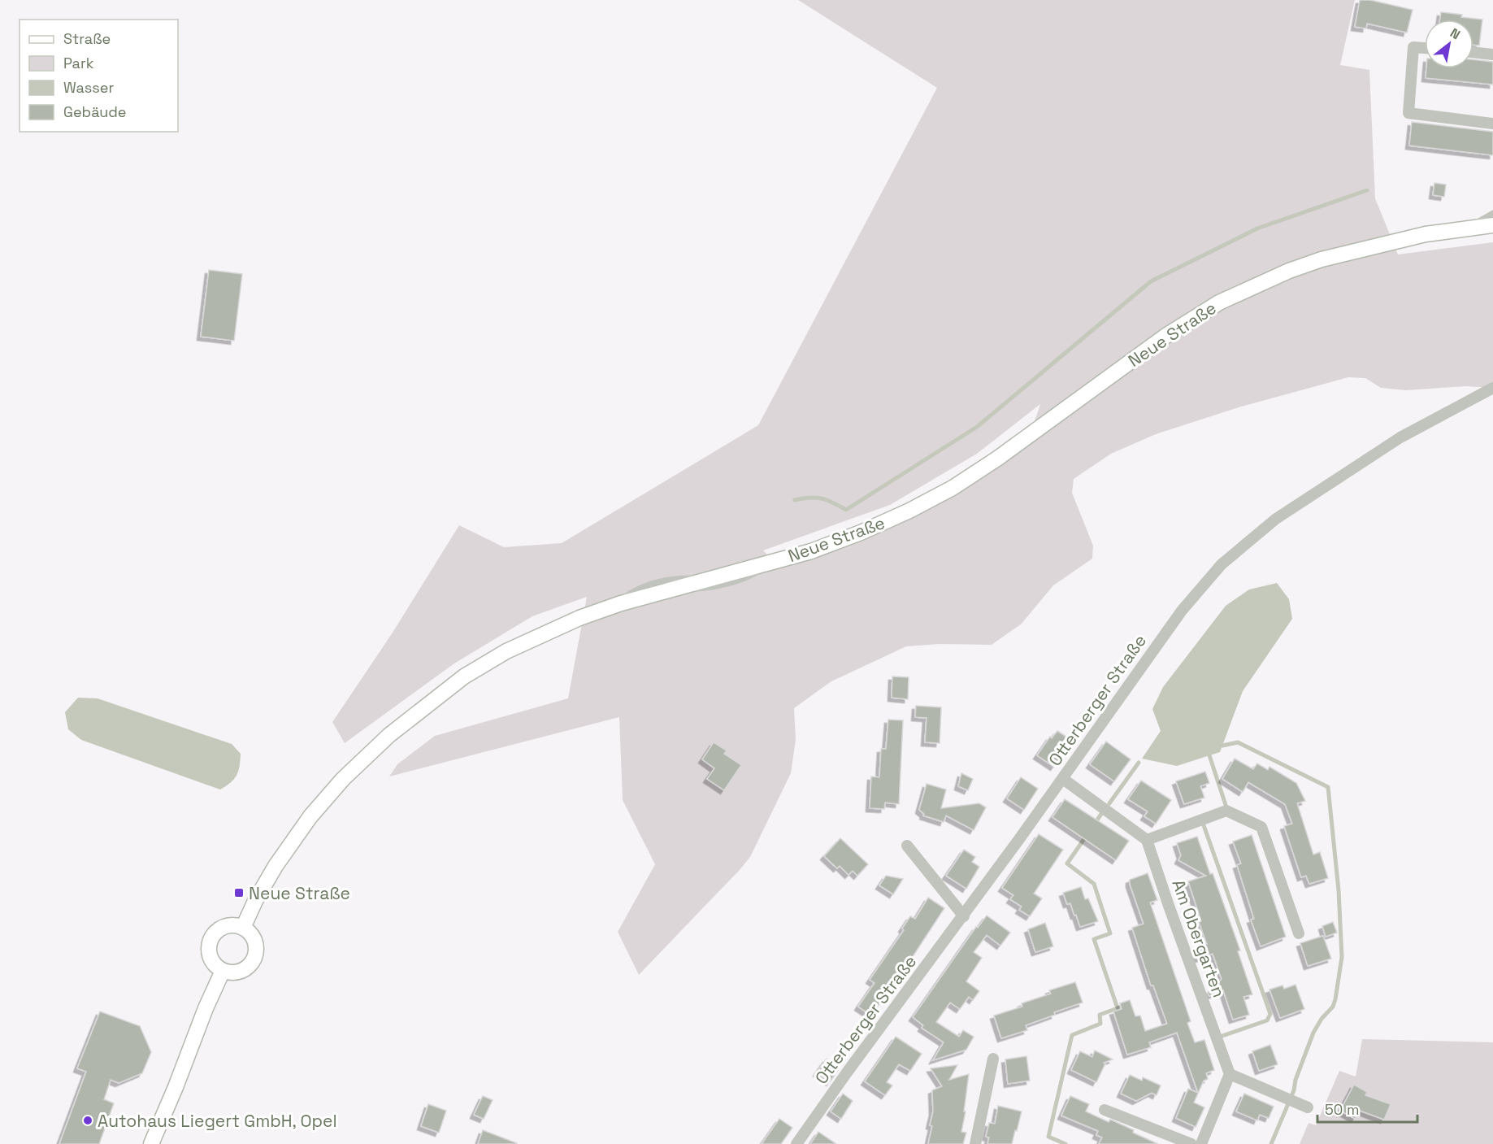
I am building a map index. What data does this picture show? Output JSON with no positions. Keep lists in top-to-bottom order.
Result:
{
  "streets": {
    "main road": ["Neue Straße"],
    "street": ["Otterberger Straße", "Am Obergarten"]
  },
  "places": {
    "transit": ["Neue Straße"],
    "other": ["Autohaus Liegert GmbH, Opel"]
  },
  "legend": [
    "Straße",
    "Park",
    "Wasser",
    "Gebäude"
  ],
  "scale_bar": "50 m",
  "north": "top right"
}
